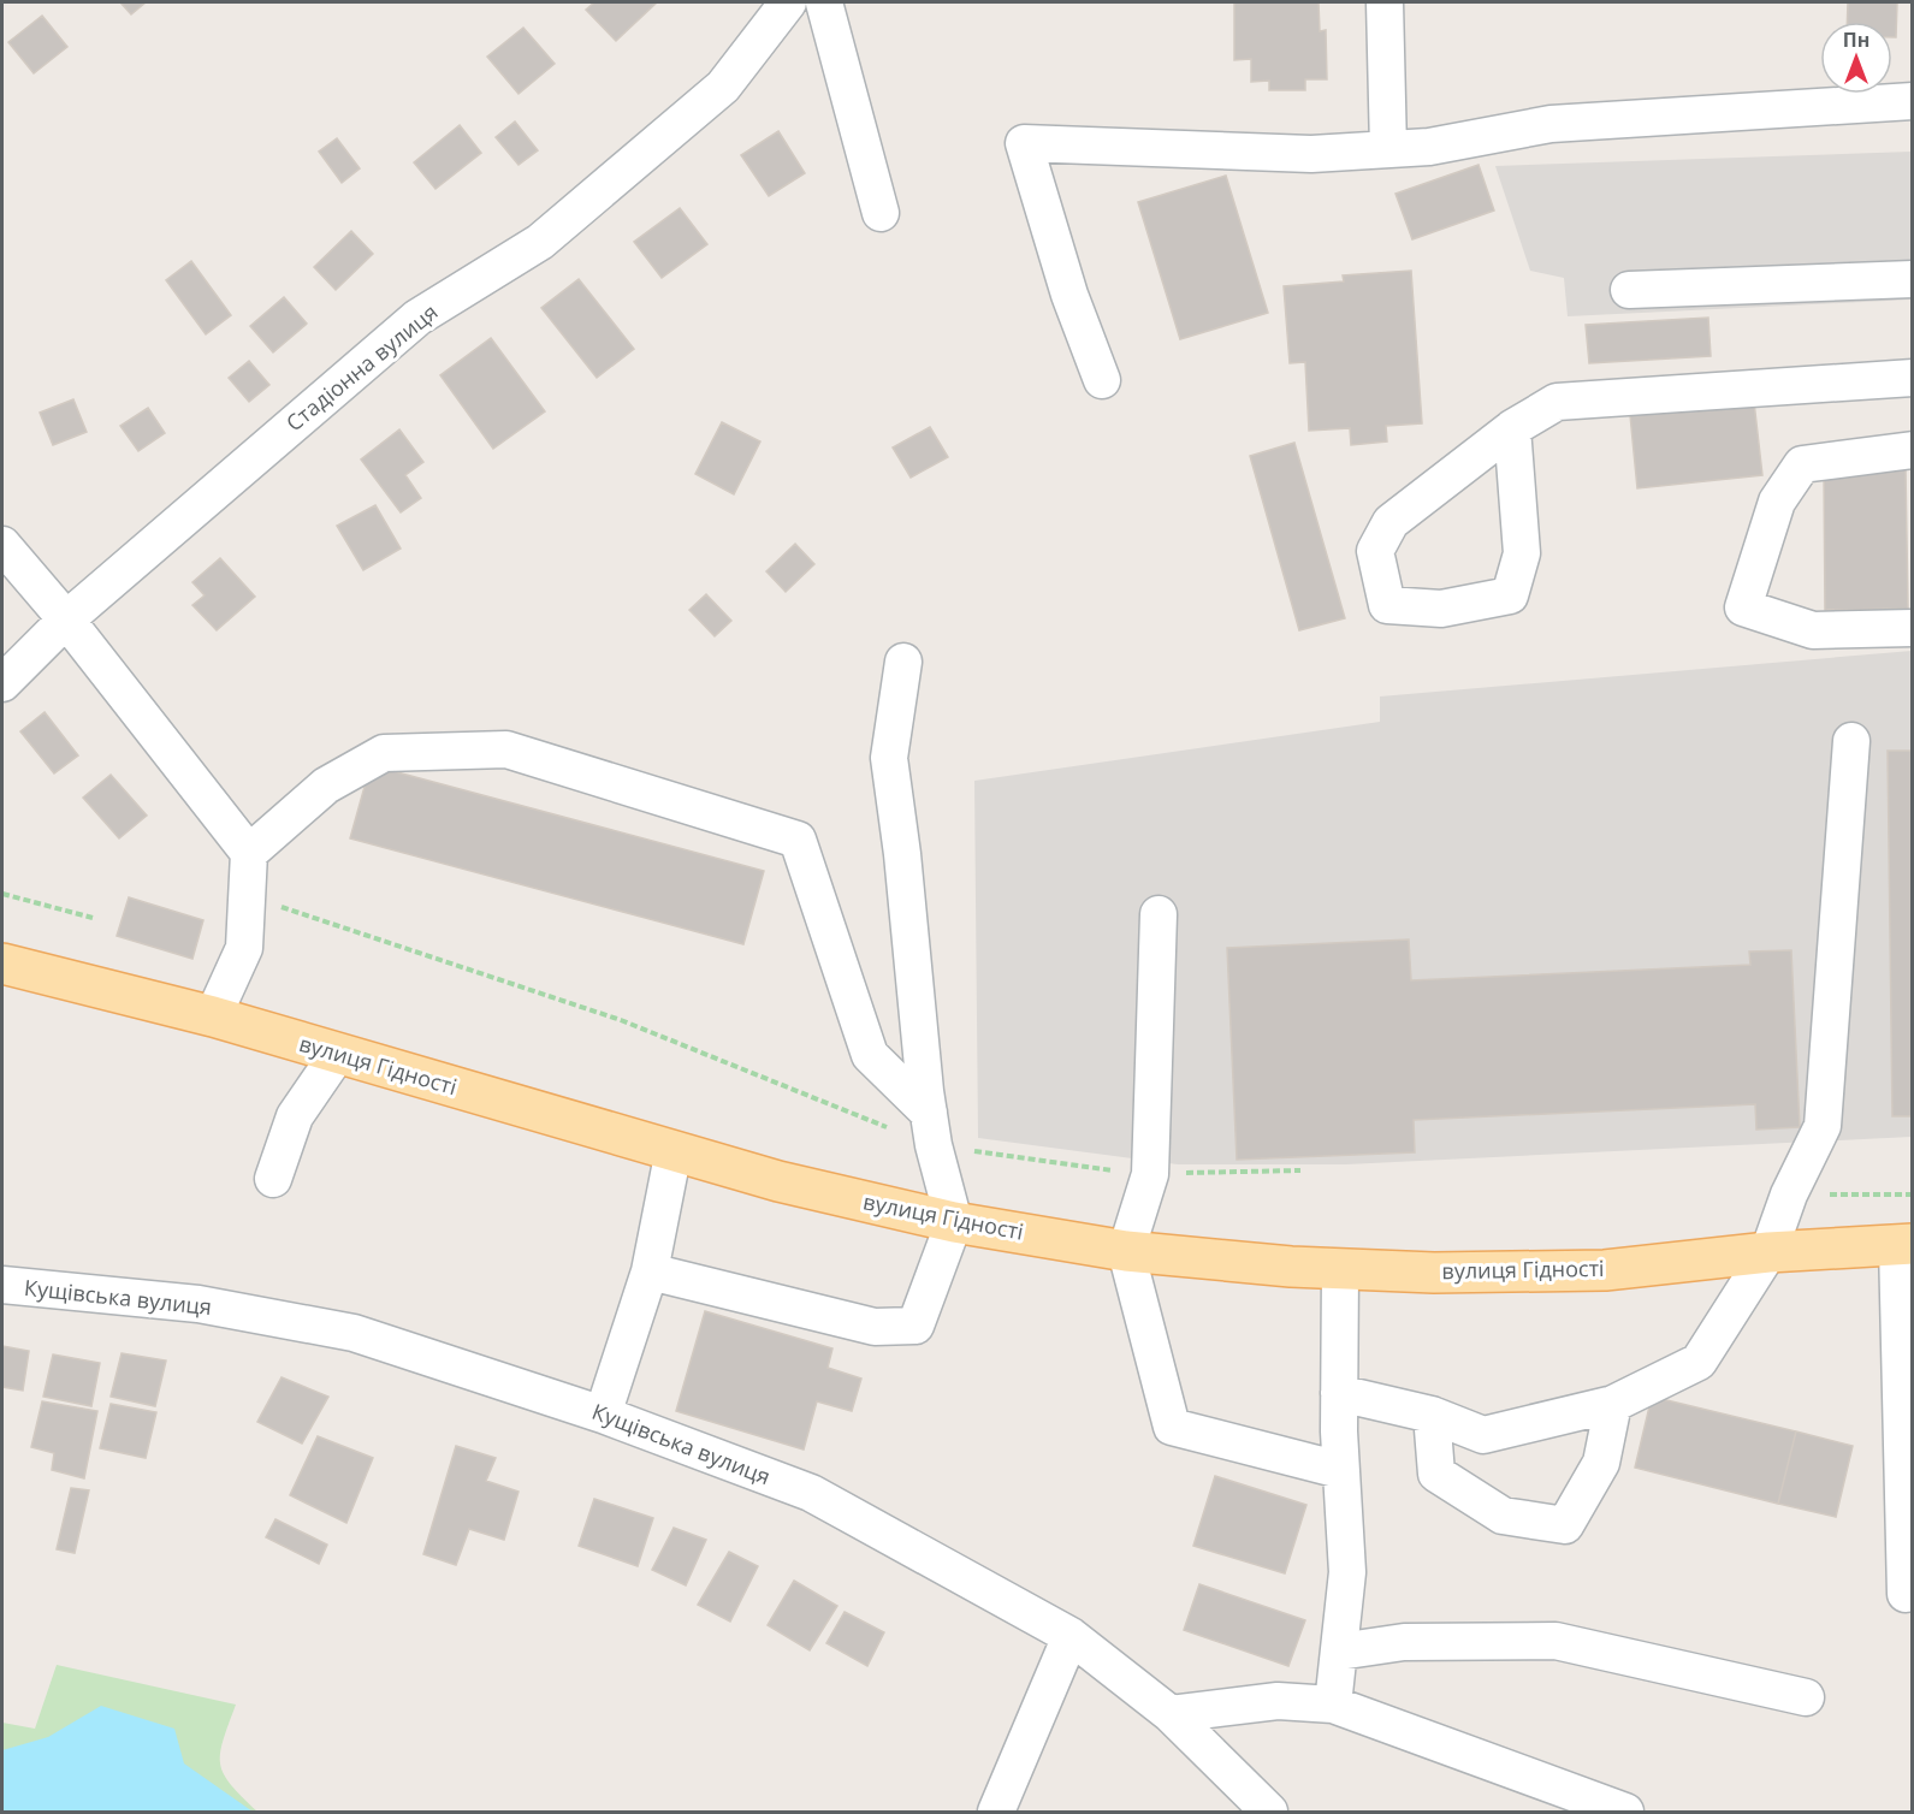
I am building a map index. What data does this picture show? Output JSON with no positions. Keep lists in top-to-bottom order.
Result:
{
  "streets": {
    "main road": ["вулиця Гідності"],
    "street": ["Стадіонна вулиця", "Кущівська вулиця"]
  },
  "north": "top"
}
